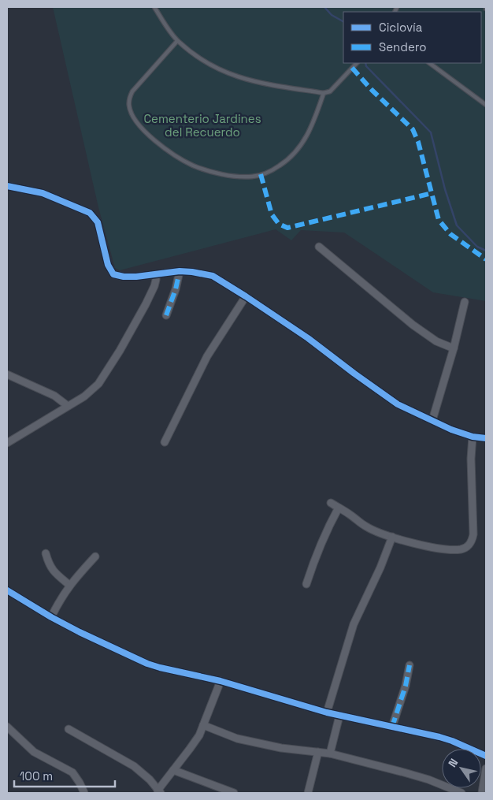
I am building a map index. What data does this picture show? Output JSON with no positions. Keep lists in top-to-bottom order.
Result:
{
  "parks": ["Cementerio Jardines del Recuerdo"],
  "legend": ["Ciclovía", "Sendero"],
  "scale_bar": "100 m",
  "north": "top left"
}
